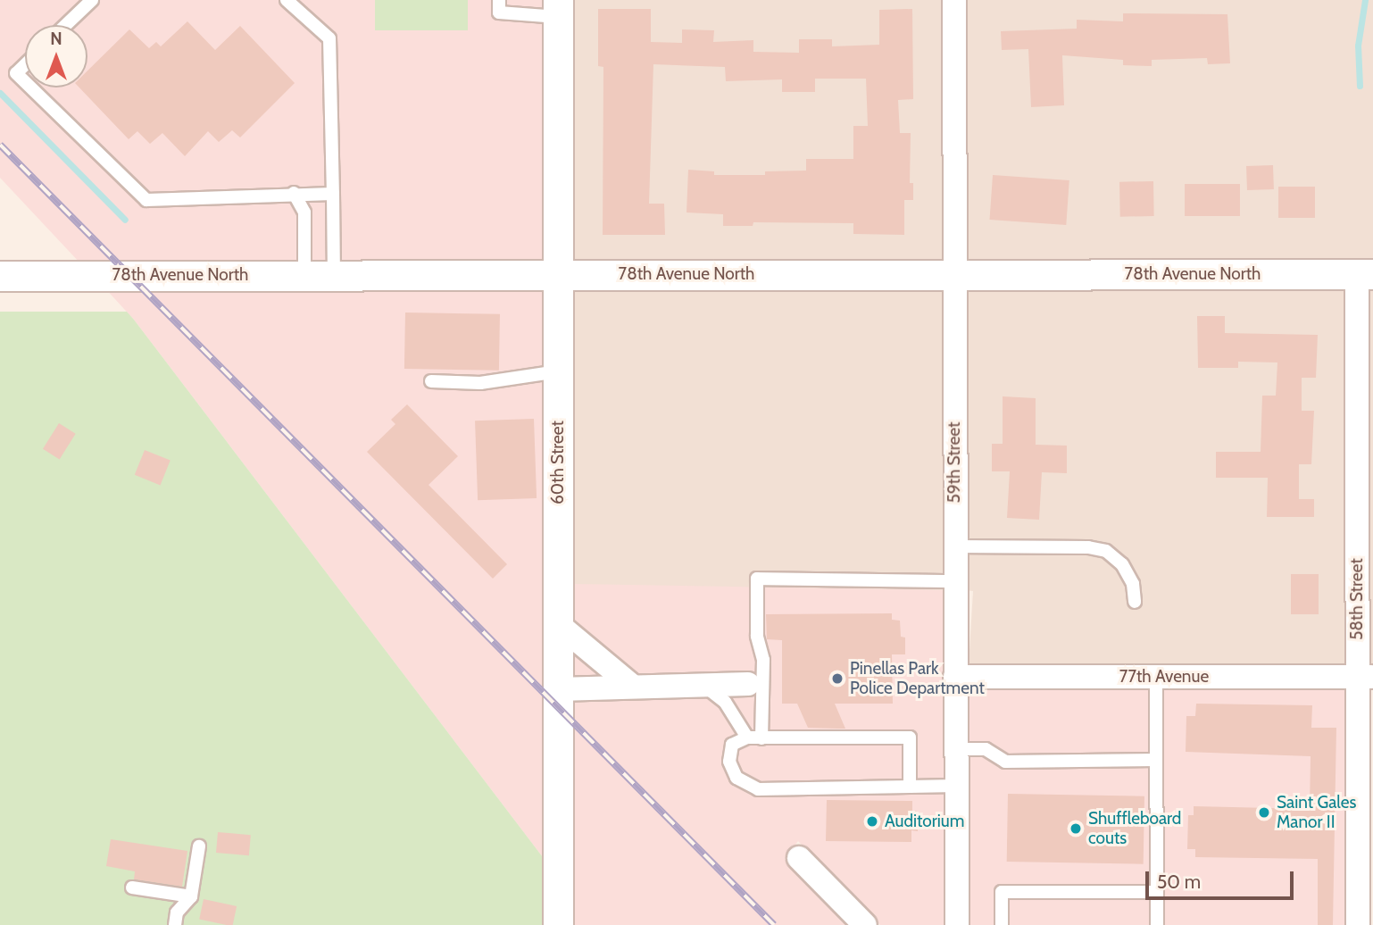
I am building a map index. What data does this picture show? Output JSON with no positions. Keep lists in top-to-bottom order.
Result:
{
  "streets": {
    "street": [
      "78th Avenue North",
      "60th Street",
      "59th Street",
      "58th Street",
      "77th Avenue"
    ]
  },
  "crossings": [
    ["78th Avenue North", "60th Street"],
    ["78th Avenue North", "59th Street"],
    ["78th Avenue North", "58th Street"],
    ["59th Street", "77th Avenue"],
    ["58th Street", "77th Avenue"]
  ],
  "places": [
    "Pinellas Park Police Department",
    "Saint Gales Manor II",
    "Auditorium",
    "Shuffleboard couts"
  ],
  "scale_bar": "50 m",
  "north": "top"
}
